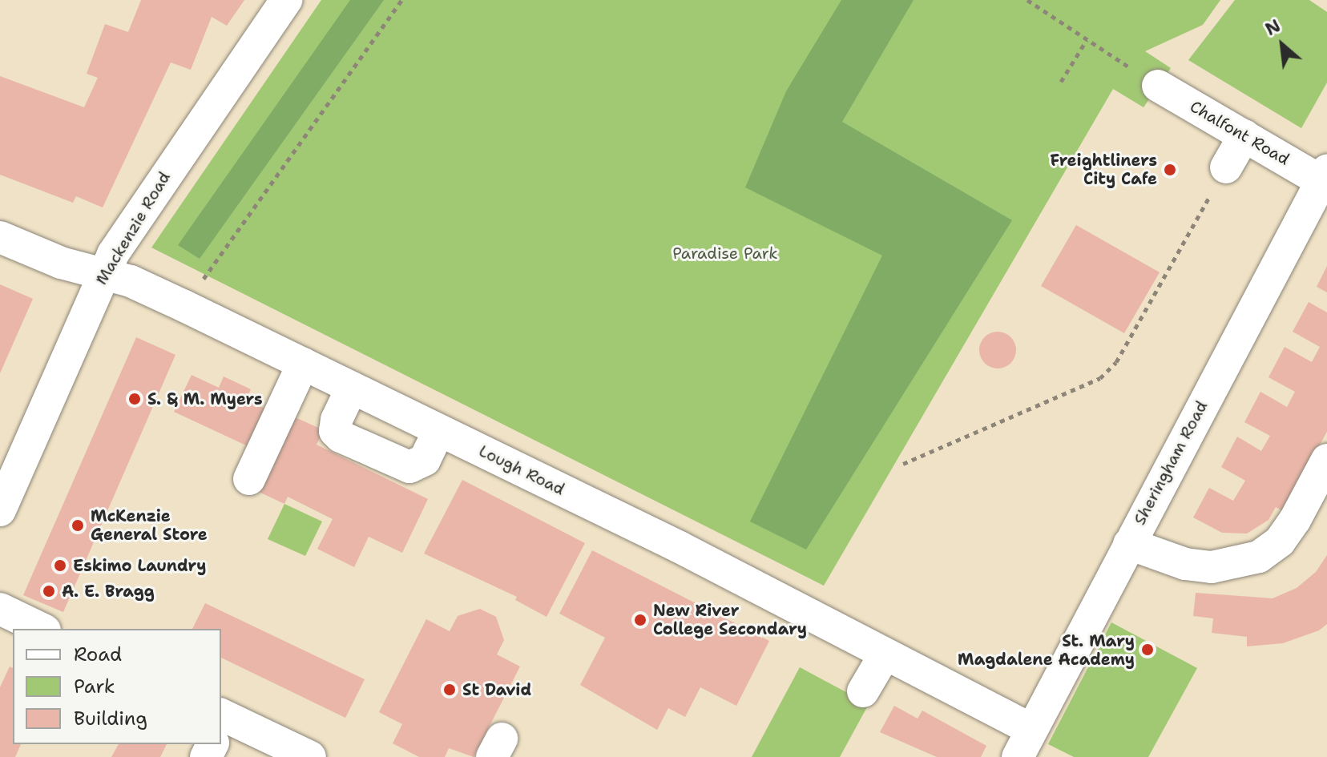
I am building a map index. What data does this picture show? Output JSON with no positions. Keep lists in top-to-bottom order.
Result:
{
  "streets": {
    "street": [
      "Chalfont Road",
      "Mackenzie Road",
      "Sheringham Road",
      "Lough Road"
    ]
  },
  "crossings": [
    ["Chalfont Road", "Sheringham Road"],
    ["Mackenzie Road", "Lough Road"],
    ["Sheringham Road", "Lough Road"]
  ],
  "parks": ["Paradise Park"],
  "places": [
    "Freightliners City Cafe",
    "S. & M. Myers",
    "McKenzie General Store",
    "Eskimo Laundry",
    "A. E. Bragg",
    "New River College Secondary",
    "St. Mary Magdalene Academy",
    "St David"
  ],
  "legend": ["Road", "Park", "Building"],
  "north": "top left"
}
